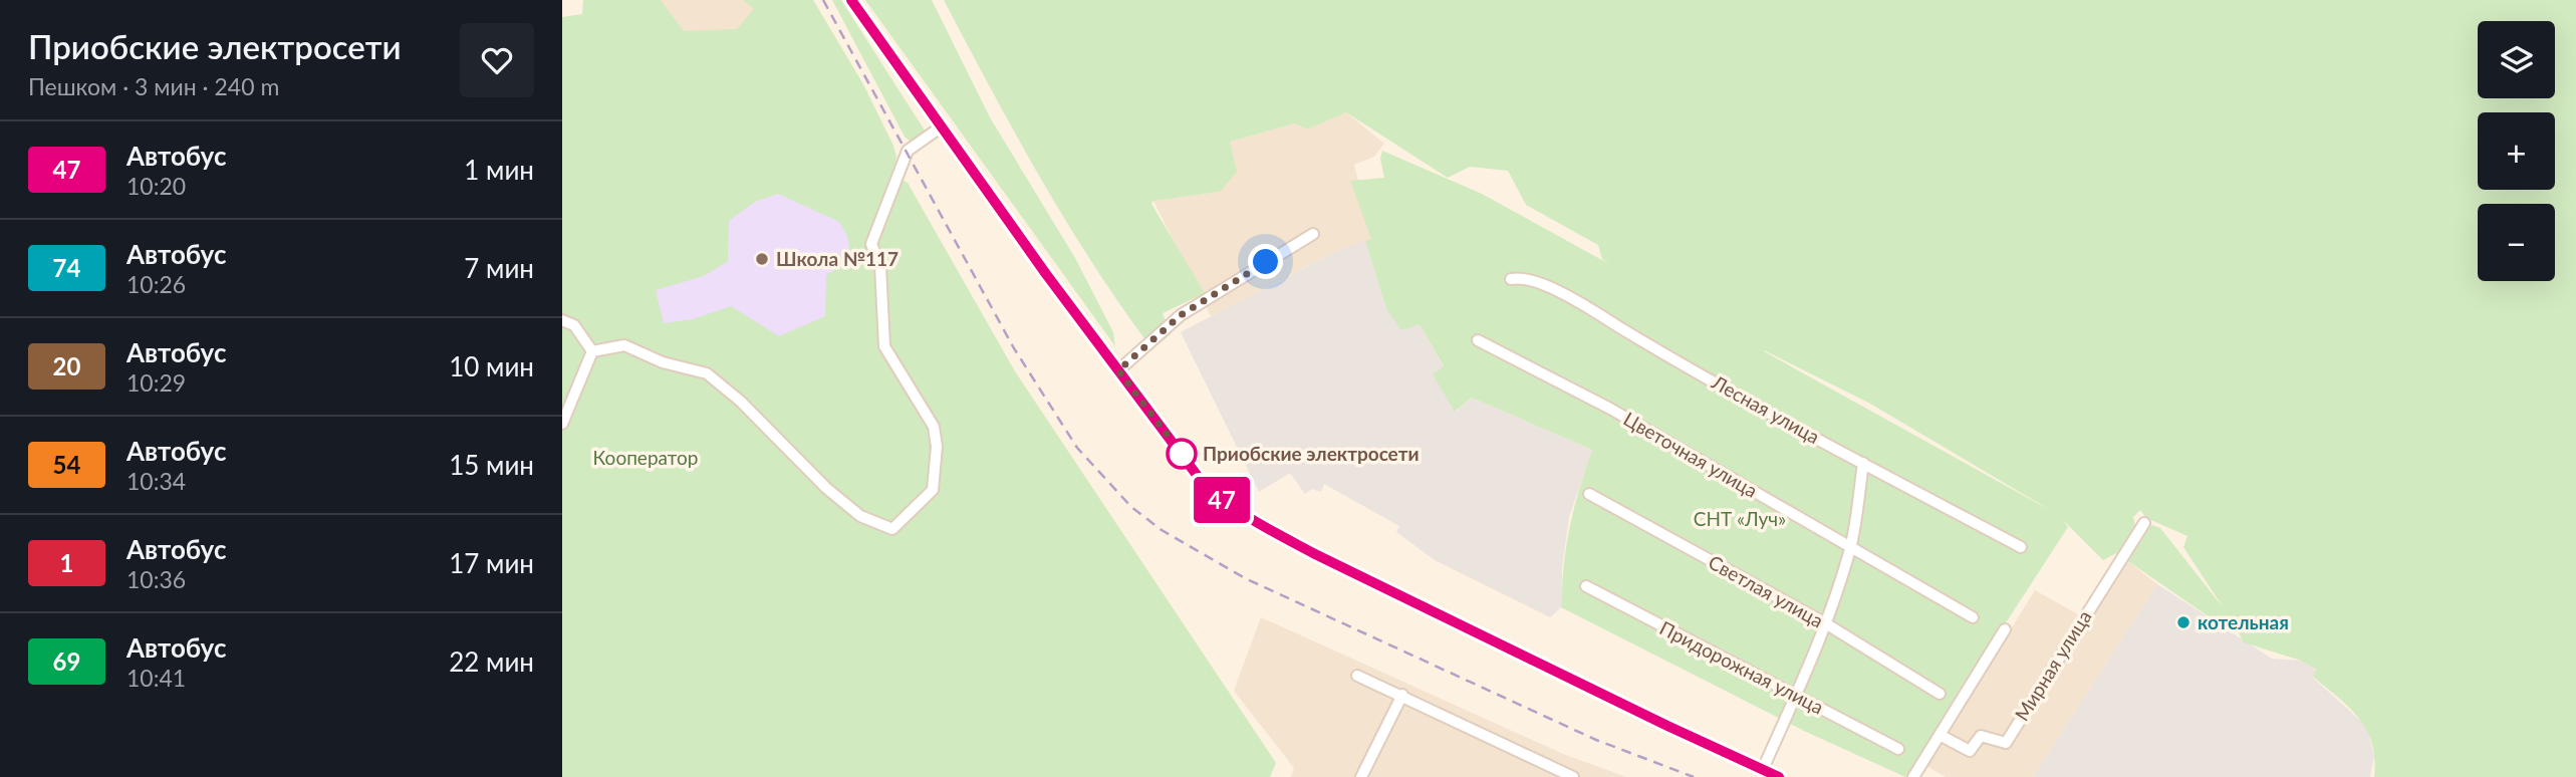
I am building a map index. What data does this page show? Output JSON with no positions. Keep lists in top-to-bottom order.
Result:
{
  "streets": {
    "street": [
      "Лесная улица",
      "Цветочная улица",
      "Светлая улица",
      "Мирная улица",
      "Придорожная улица"
    ]
  },
  "parks": ["Кооператор", "СНТ «Луч»"],
  "places": ["Школа №117", "Приобские электросети", "котельная"],
  "lines": ["bus line 47"],
  "page": {
    "heading": ["Приобские электросети", "Пешком · 3 мин · 240 m"],
    "on_map": "47",
    "map_buttons": ["+", "−"],
    "list": [
      {
        "mark": "47",
        "name": "Автобус",
        "note": "10:20",
        "value": "1 мин"
      },
      {
        "mark": "74",
        "name": "Автобус",
        "note": "10:26",
        "value": "7 мин"
      },
      {
        "mark": "20",
        "name": "Автобус",
        "note": "10:29",
        "value": "10 мин"
      },
      {
        "mark": "54",
        "name": "Автобус",
        "note": "10:34",
        "value": "15 мин"
      },
      {
        "mark": "1",
        "name": "Автобус",
        "note": "10:36",
        "value": "17 мин"
      },
      {
        "mark": "69",
        "name": "Автобус",
        "note": "10:41",
        "value": "22 мин"
      }
    ]
  }
}
